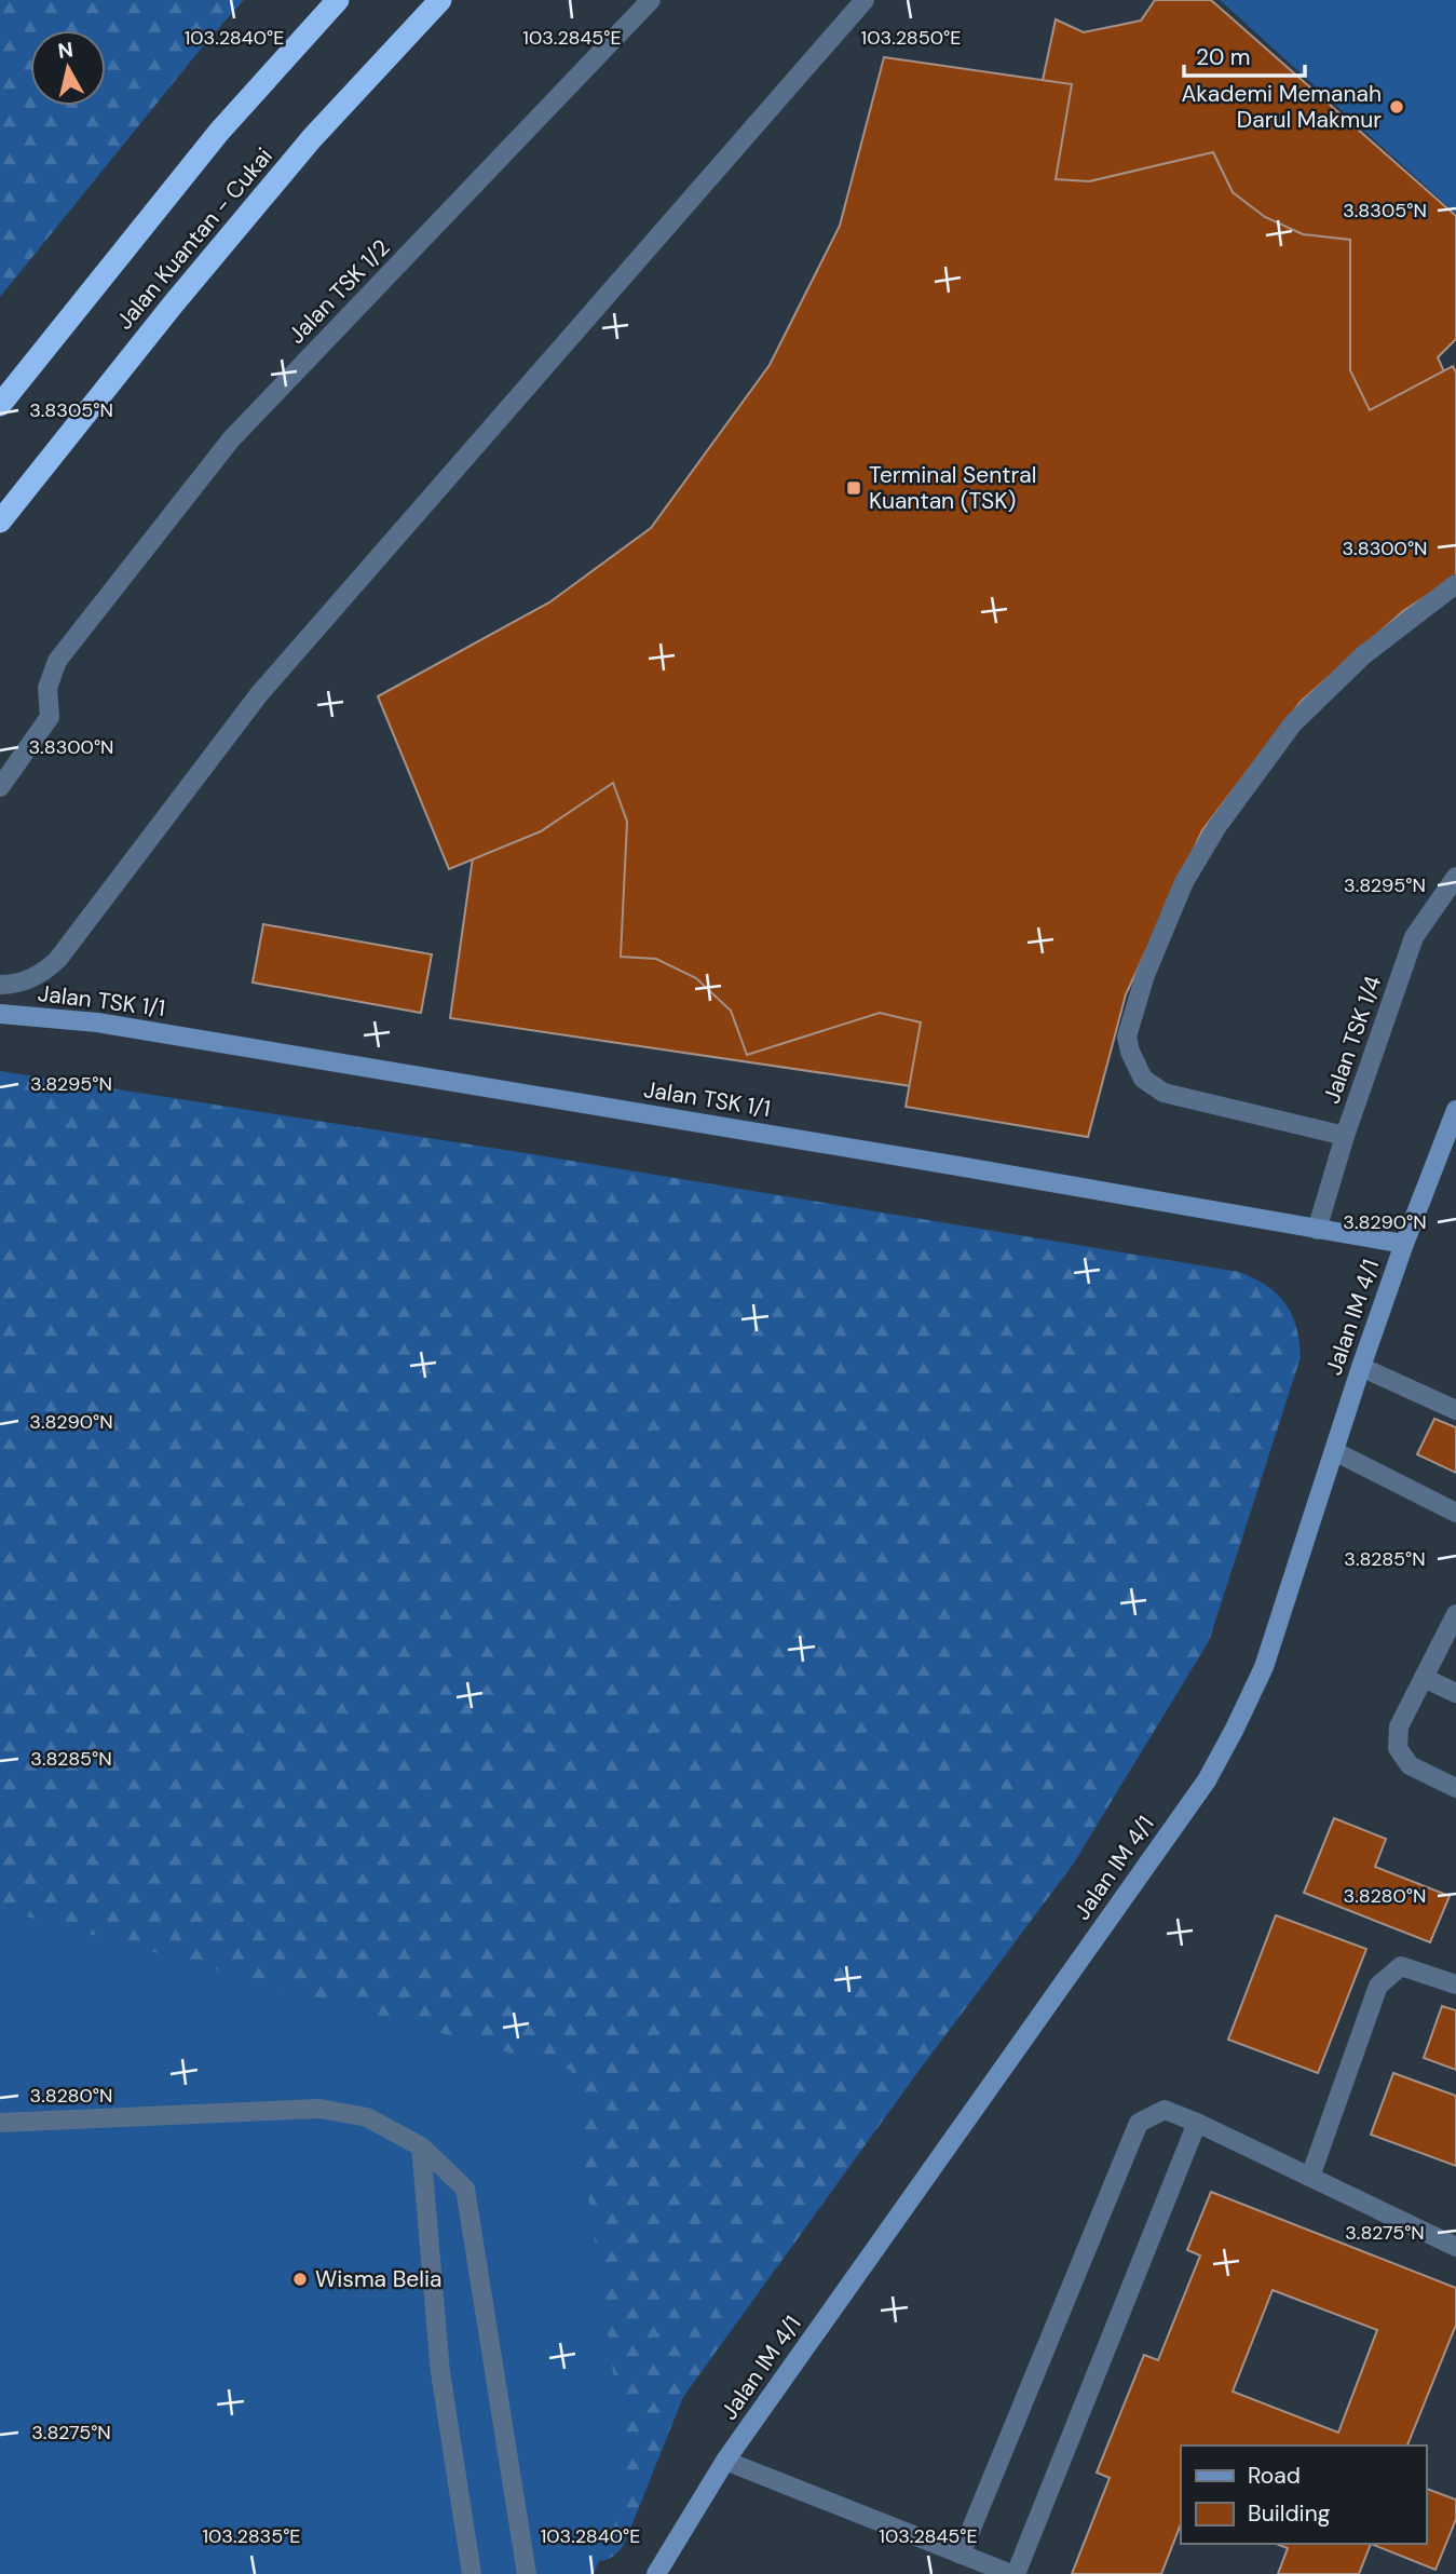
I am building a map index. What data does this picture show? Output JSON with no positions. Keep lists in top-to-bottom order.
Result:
{
  "streets": {
    "highway": ["Jalan Kuantan - Cukai"],
    "street": [
      "Jalan TSK 1/2",
      "Jalan TSK 1/1",
      "Jalan TSK 1/4",
      "Jalan IM 4/1"
    ]
  },
  "crossings": [
    ["Jalan TSK 1/1", "Jalan TSK 1/4"],
    ["Jalan TSK 1/1", "Jalan IM 4/1"]
  ],
  "places": {
    "other": ["Akademi Memanah Darul Makmur", "Wisma Belia"],
    "transit": ["Terminal Sentral Kuantan (TSK)"]
  },
  "legend": ["Road", "Building"],
  "scale_bar": "20 m",
  "north": "top",
  "coordinates": [
    "103.2840°E",
    "103.2845°E",
    "103.2850°E",
    "3.8305°N",
    "3.8300°N",
    "3.8295°N",
    "3.8290°N",
    "3.8285°N",
    "3.8280°N",
    "3.8275°N",
    "103.2835°E"
  ]
}
